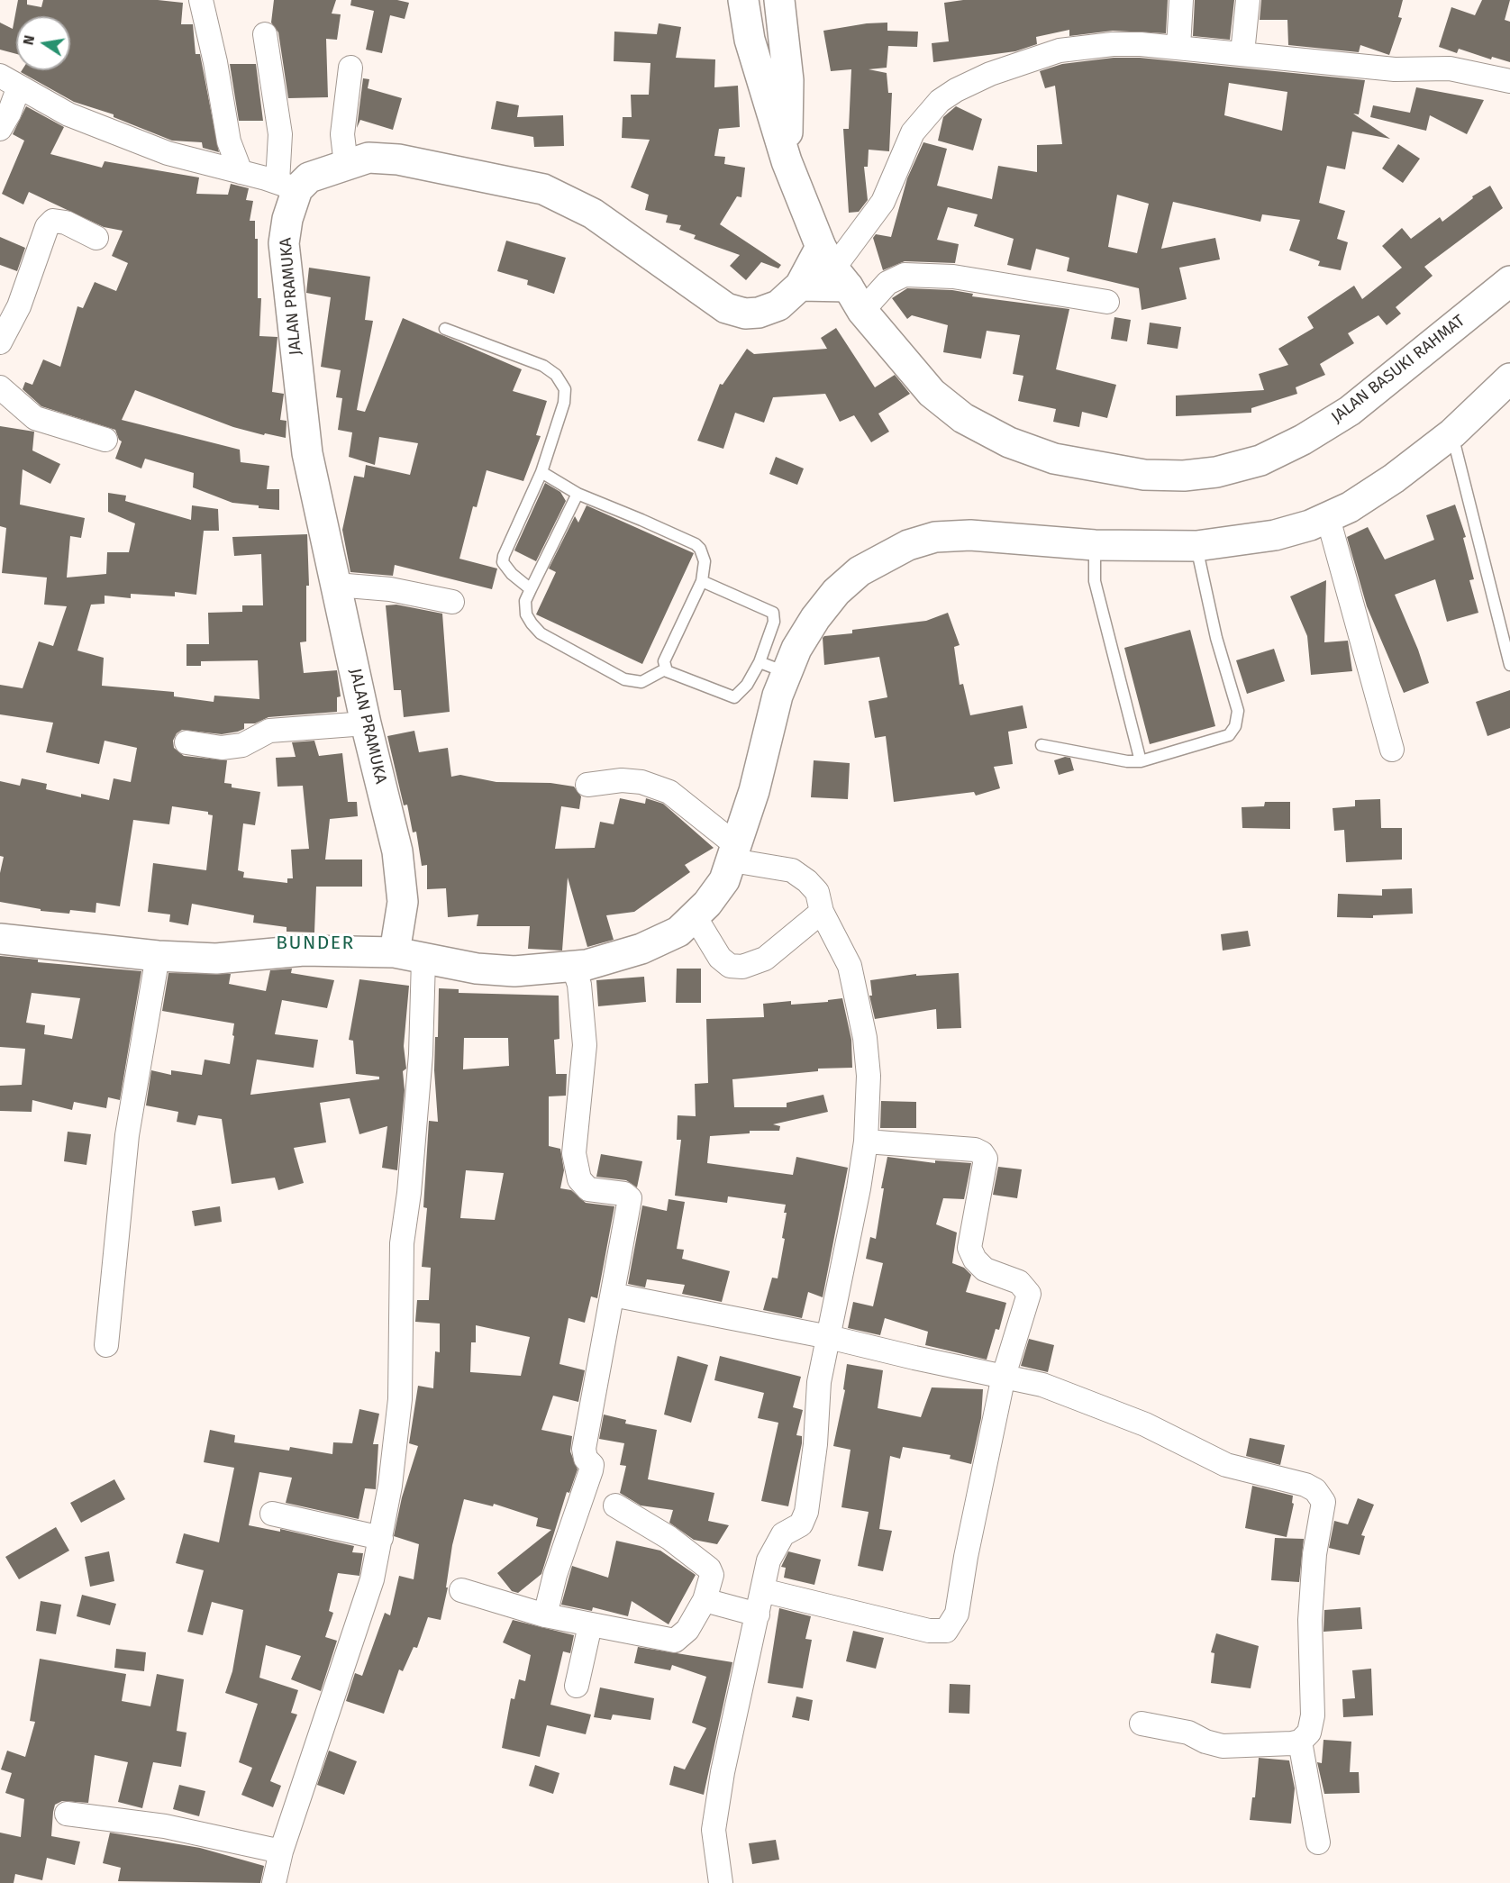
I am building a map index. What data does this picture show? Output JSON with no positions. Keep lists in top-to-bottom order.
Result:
{
  "streets": {
    "main road": ["JALAN PRAMUKA", "JALAN BASUKI RAHMAT"]
  },
  "districts": ["BUNDER"],
  "north": "left"
}
